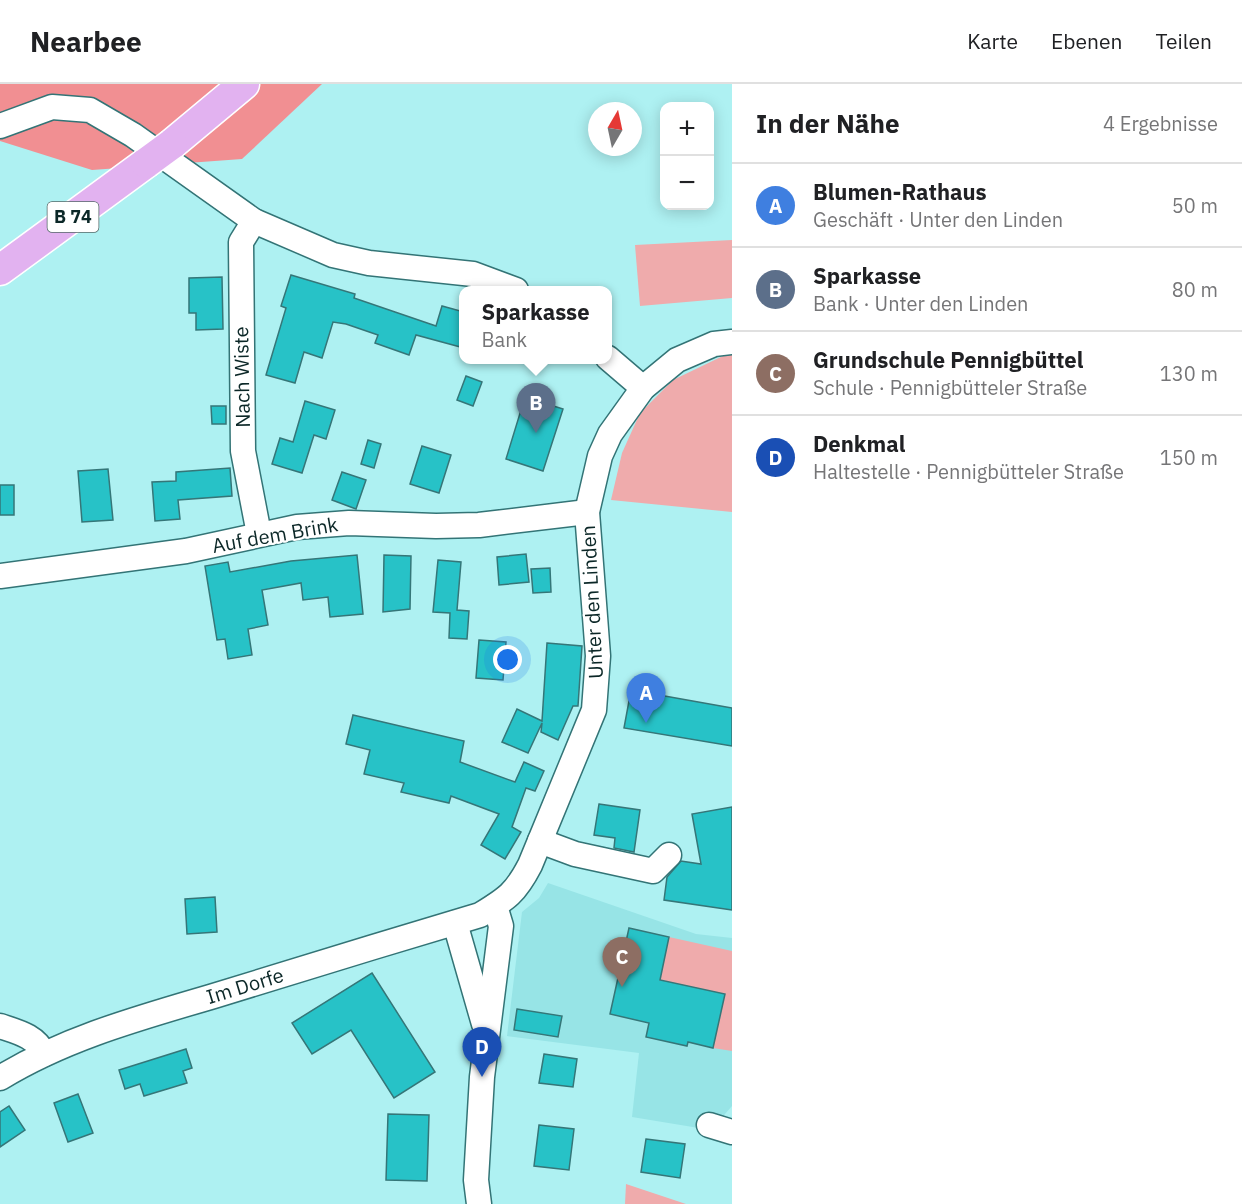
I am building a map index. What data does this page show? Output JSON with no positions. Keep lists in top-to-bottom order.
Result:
{
  "streets": {
    "main road": ["B 74"],
    "street": [
      "Nach Wiste",
      "Auf dem Brink",
      "Unter den Linden",
      "Im Dorfe"
    ]
  },
  "crossings": [
    ["Nach Wiste", "Auf dem Brink"],
    ["Auf dem Brink", "Unter den Linden"],
    ["Unter den Linden", "Im Dorfe"]
  ],
  "north": "top",
  "page": {
    "header": "Nearbee",
    "nav": ["Karte", "Ebenen", "Teilen"],
    "heading": ["In der Nähe", "4 Ergebnisse"],
    "map_buttons": ["+", "−"],
    "list": [
      {
        "mark": "A",
        "name": "Blumen-Rathaus",
        "note": "Geschäft · Unter den Linden",
        "value": "50 m"
      },
      {
        "mark": "B",
        "name": "Sparkasse",
        "note": "Bank · Unter den Linden",
        "value": "80 m"
      },
      {
        "mark": "C",
        "name": "Grundschule Pennigbüttel",
        "note": "Schule · Pennigbütteler Straße",
        "value": "130 m"
      },
      {
        "mark": "D",
        "name": "Denkmal",
        "note": "Haltestelle · Pennigbütteler Straße",
        "value": "150 m"
      }
    ],
    "popup": ["Sparkasse", "Bank"],
    "pins": [
      "B",
      "A",
      "C",
      "D"
    ]
  }
}
